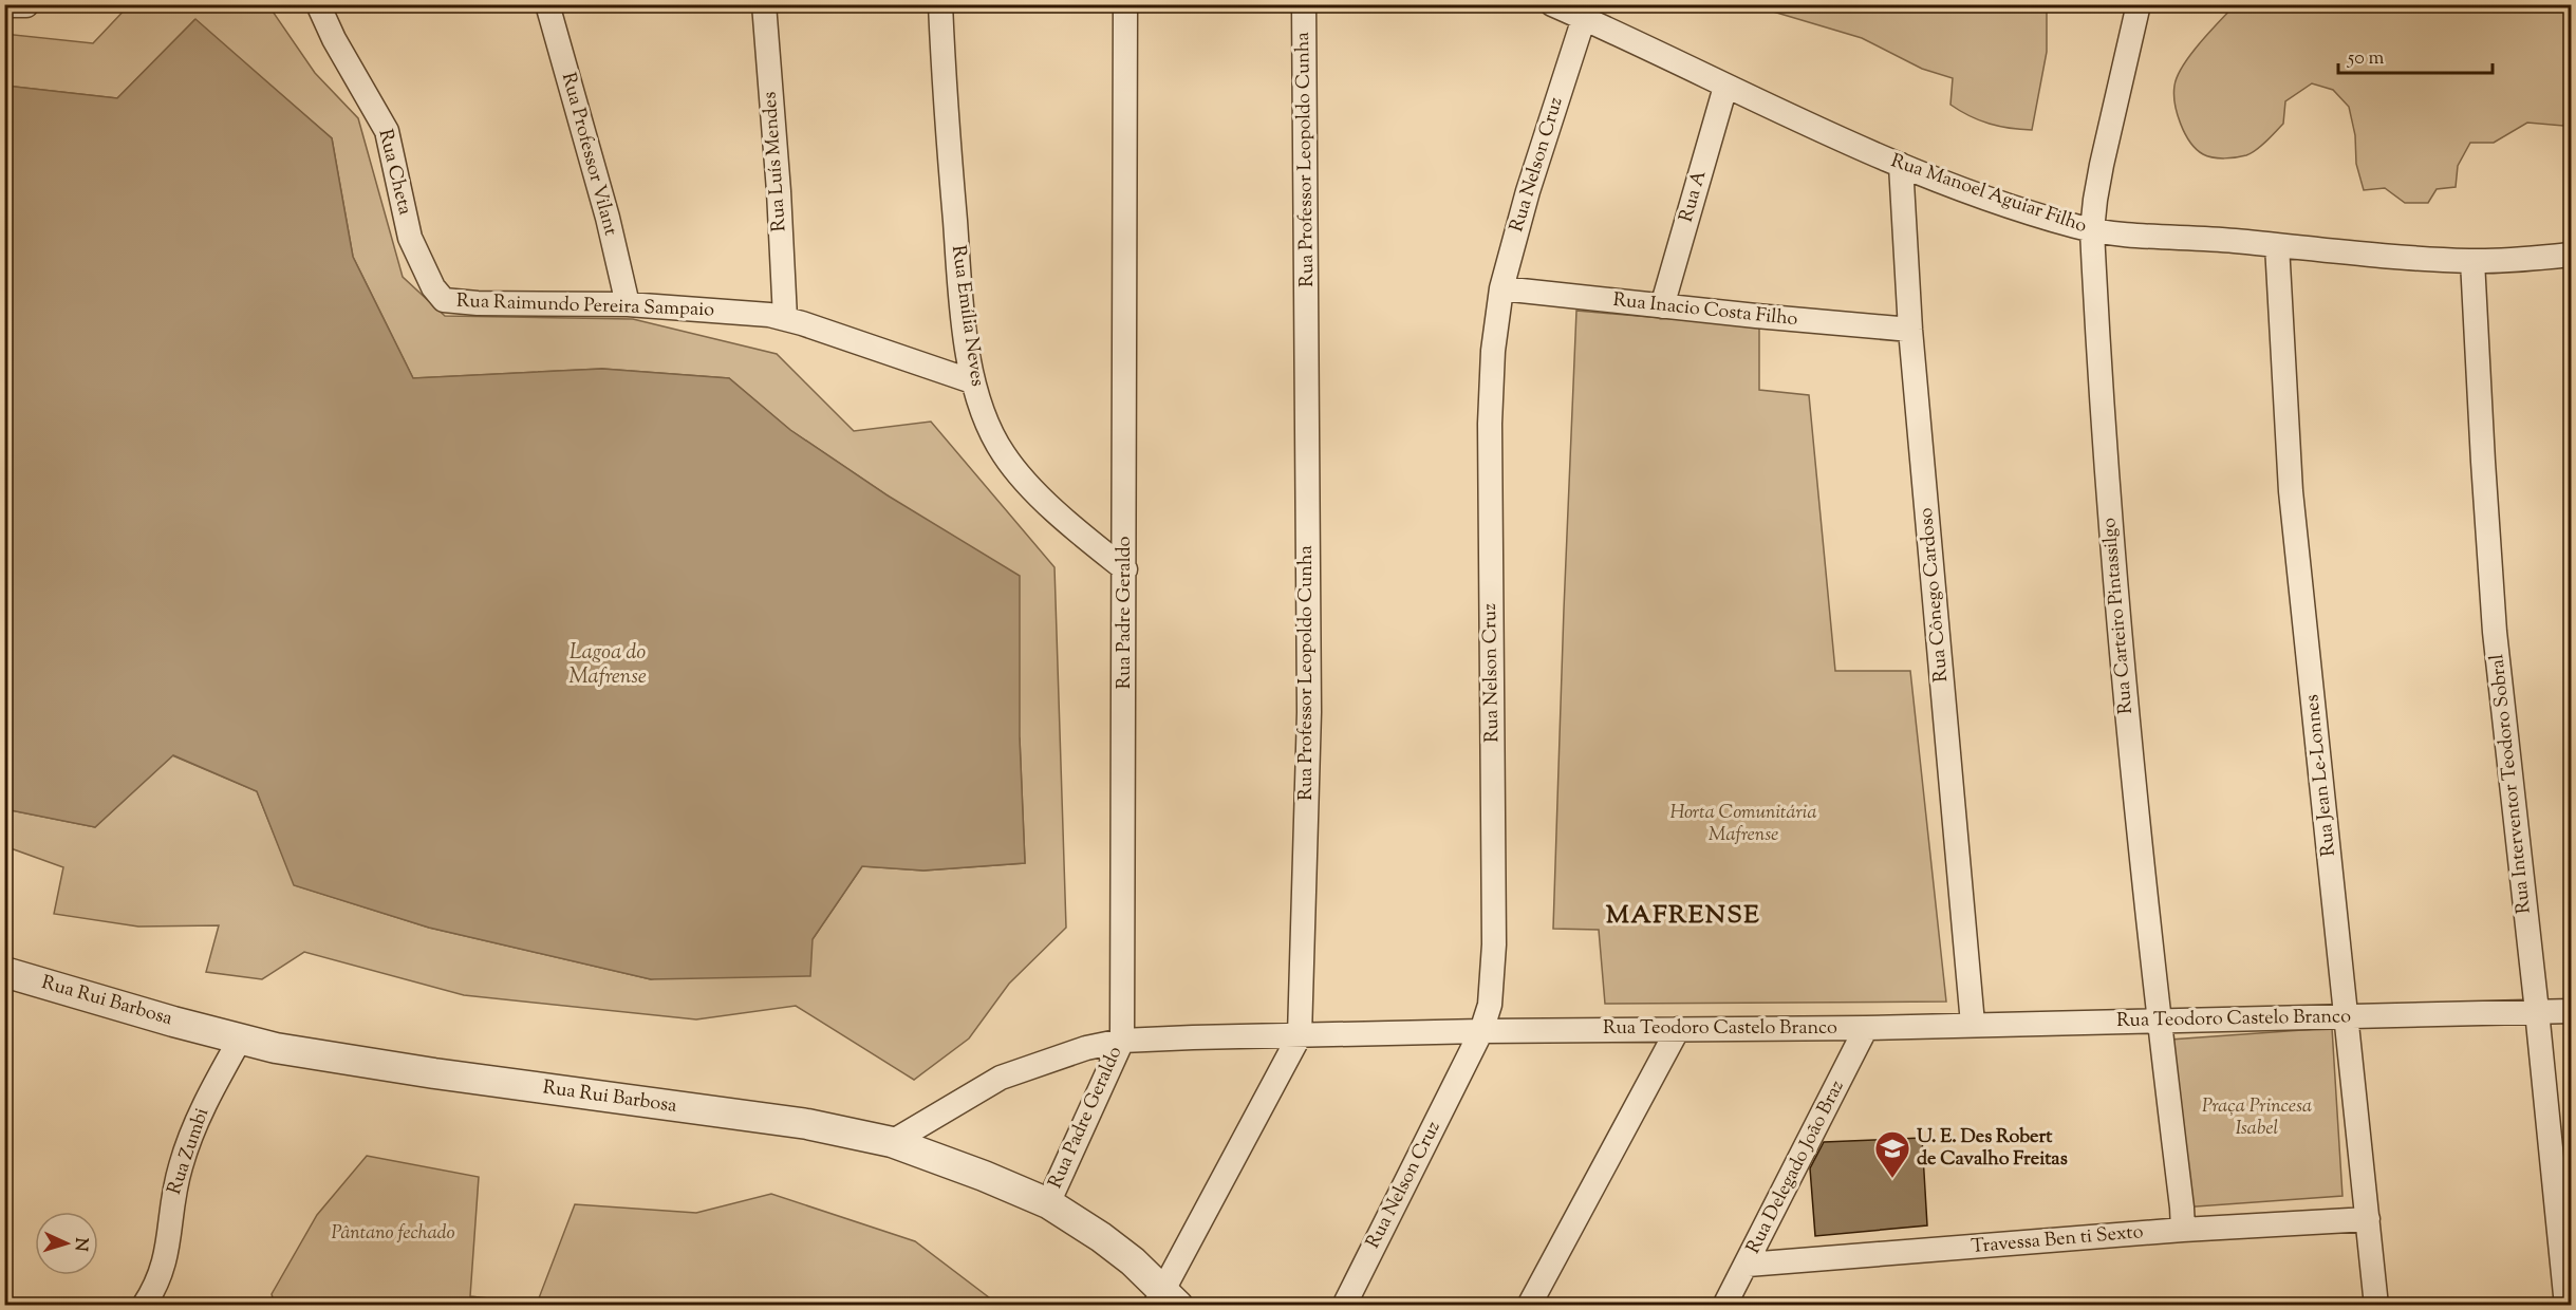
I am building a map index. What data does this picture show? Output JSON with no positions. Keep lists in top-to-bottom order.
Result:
{
  "streets": {
    "street": [
      "Rua Professor Vilant",
      "Rua Professor Leopoldo Cunha",
      "Rua Luís Mendes",
      "Rua Nelson Cruz",
      "Rua Cheta",
      "Rua Manoel Aguiar Filho",
      "Rua A",
      "Rua Raimundo Pereira Sampaio",
      "Rua Inacio Costa Filho",
      "Rua Emília Neves",
      "Rua Cônego Cardoso",
      "Rua Padre Geraldo",
      "Rua Carteiro Pintassilgo",
      "Rua Jean Le-Lonnes",
      "Rua Interventor Teodoro Sobral",
      "Rua Rui Barbosa",
      "Rua Teodoro Castelo Branco",
      "Rua Zumbi",
      "Rua Delegado João Braz",
      "Travessa Ben ti Sexto"
    ]
  },
  "crossings": [
    ["Rua Professor Vilant", "Rua Raimundo Pereira Sampaio"],
    ["Rua Professor Leopoldo Cunha", "Rua Rui Barbosa"],
    ["Rua Professor Leopoldo Cunha", "Rua Teodoro Castelo Branco"],
    ["Rua Luís Mendes", "Rua Raimundo Pereira Sampaio"],
    ["Rua Nelson Cruz", "Rua Manoel Aguiar Filho"],
    ["Rua Nelson Cruz", "Rua Inacio Costa Filho"],
    ["Rua Nelson Cruz", "Rua Teodoro Castelo Branco"],
    ["Rua Cheta", "Rua Raimundo Pereira Sampaio"],
    ["Rua Manoel Aguiar Filho", "Rua A"],
    ["Rua Manoel Aguiar Filho", "Rua Cônego Cardoso"],
    ["Rua Manoel Aguiar Filho", "Rua Carteiro Pintassilgo"],
    ["Rua Manoel Aguiar Filho", "Rua Jean Le-Lonnes"],
    ["Rua Manoel Aguiar Filho", "Rua Interventor Teodoro Sobral"],
    ["Rua A", "Rua Inacio Costa Filho"],
    ["Rua Raimundo Pereira Sampaio", "Rua Emília Neves"],
    ["Rua Inacio Costa Filho", "Rua Cônego Cardoso"],
    ["Rua Emília Neves", "Rua Padre Geraldo"],
    ["Rua Cônego Cardoso", "Rua Teodoro Castelo Branco"],
    ["Rua Padre Geraldo", "Rua Rui Barbosa"],
    ["Rua Padre Geraldo", "Rua Teodoro Castelo Branco"],
    ["Rua Carteiro Pintassilgo", "Rua Teodoro Castelo Branco"],
    ["Rua Carteiro Pintassilgo", "Travessa Ben ti Sexto"],
    ["Rua Jean Le-Lonnes", "Rua Teodoro Castelo Branco"],
    ["Rua Jean Le-Lonnes", "Travessa Ben ti Sexto"],
    ["Rua Interventor Teodoro Sobral", "Rua Teodoro Castelo Branco"],
    ["Rua Rui Barbosa", "Rua Teodoro Castelo Branco"],
    ["Rua Rui Barbosa", "Rua Zumbi"],
    ["Rua Teodoro Castelo Branco", "Rua Delegado João Braz"],
    ["Rua Delegado João Braz", "Travessa Ben ti Sexto"]
  ],
  "districts": ["MAFRENSE"],
  "water": ["Lagoa do Mafrense"],
  "parks": ["Horta Comunitária Mafrense", "Praça Princesa Isabel", "Pântano fechado"],
  "places": {
    "school or university": ["U. E. Des Robert de Cavalho Freitas"]
  },
  "scale_bar": "50 m",
  "north": "right"
}
